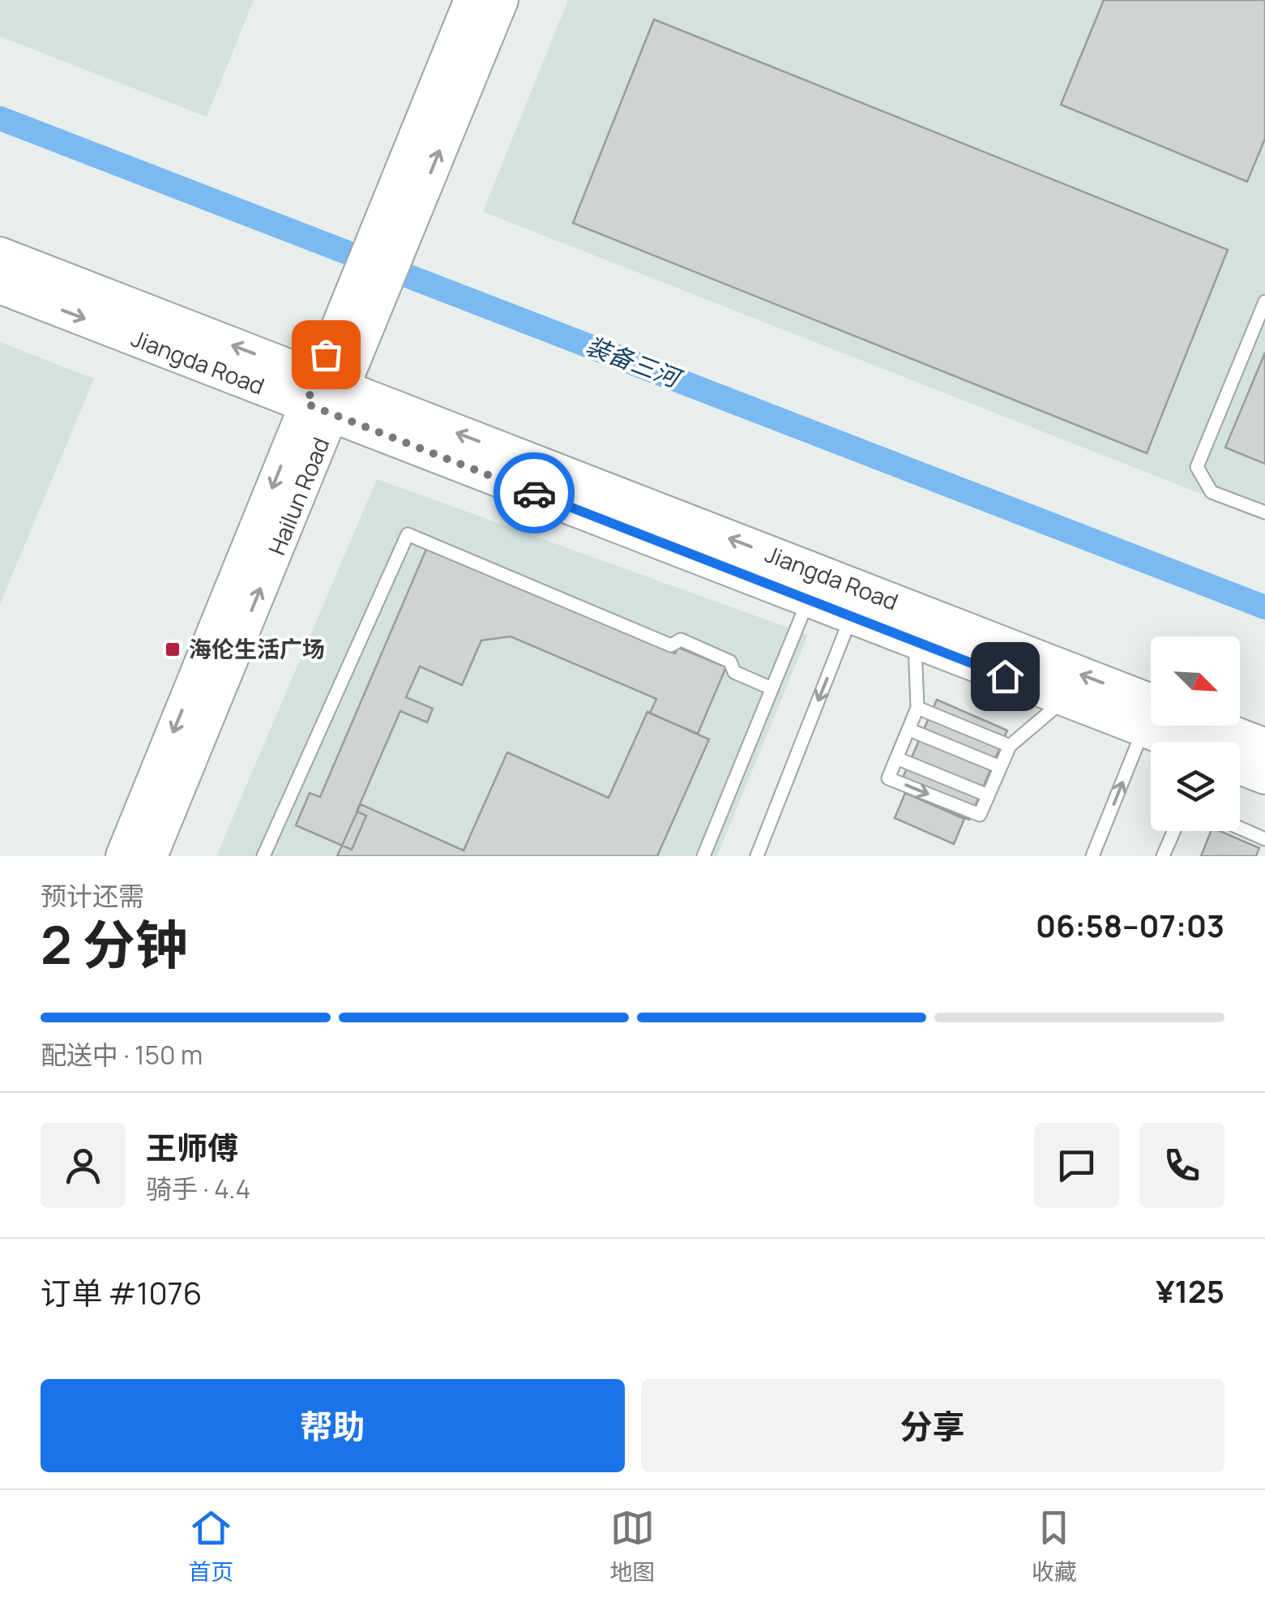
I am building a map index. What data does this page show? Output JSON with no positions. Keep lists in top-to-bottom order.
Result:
{
  "streets": {
    "street": ["Jiangda Road", "Hailun Road"]
  },
  "crossings": [
    ["Jiangda Road", "Hailun Road"]
  ],
  "water": ["装备三河"],
  "places": {
    "transit": ["海伦生活广场"]
  },
  "north": "bottom right",
  "page": {
    "heading": ["2 分钟", "预计还需", "06:58–07:03"],
    "panel": [
      "王师傅",
      "骑手 · 4.4",
      "订单 #1076",
      "¥125"
    ],
    "bar": "配送中 · 150 m",
    "buttons": ["帮助", "分享"],
    "tabs": ["首页", "地图", "收藏"]
  }
}
